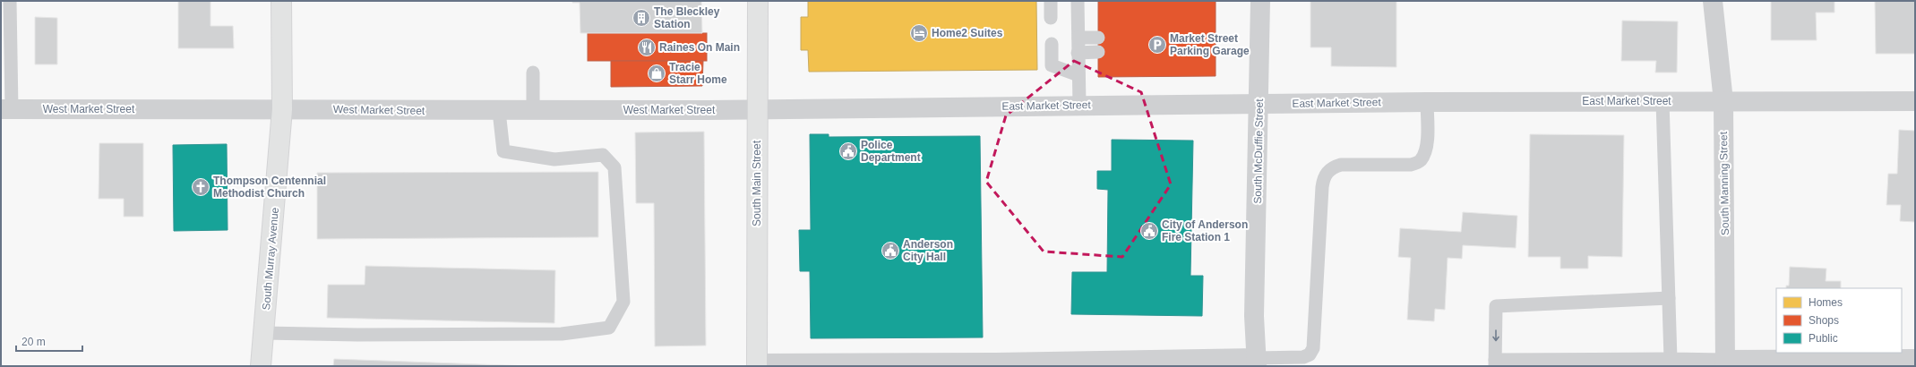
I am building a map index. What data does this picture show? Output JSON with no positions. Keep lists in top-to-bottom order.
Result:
{
  "streets": {
    "main road": ["South Main Street", "South Murray Avenue"],
    "street": [
      "East Market Street",
      "West Market Street",
      "South McDuffie Street",
      "South Manning Street"
    ]
  },
  "crossings": [
    ["East Market Street", "West Market Street"],
    ["East Market Street", "South McDuffie Street"],
    ["East Market Street", "South Main Street"],
    ["East Market Street", "South Manning Street"],
    ["West Market Street", "South Main Street"],
    ["West Market Street", "South Murray Avenue"]
  ],
  "places": {
    "building": ["The Bleckley Station"],
    "hotel": ["Home2 Suites"],
    "parking": ["Market Street Parking Garage"],
    "restaurant": ["Raines On Main"],
    "shop": ["Tracie Starr Home"],
    "public building": ["Police Department", "City of Anderson Fire Station 1", "Anderson City Hall"],
    "church": ["Thompson Centennial Methodist Church"]
  },
  "legend": ["Homes", "Shops", "Public"],
  "scale_bar": "20 m"
}
